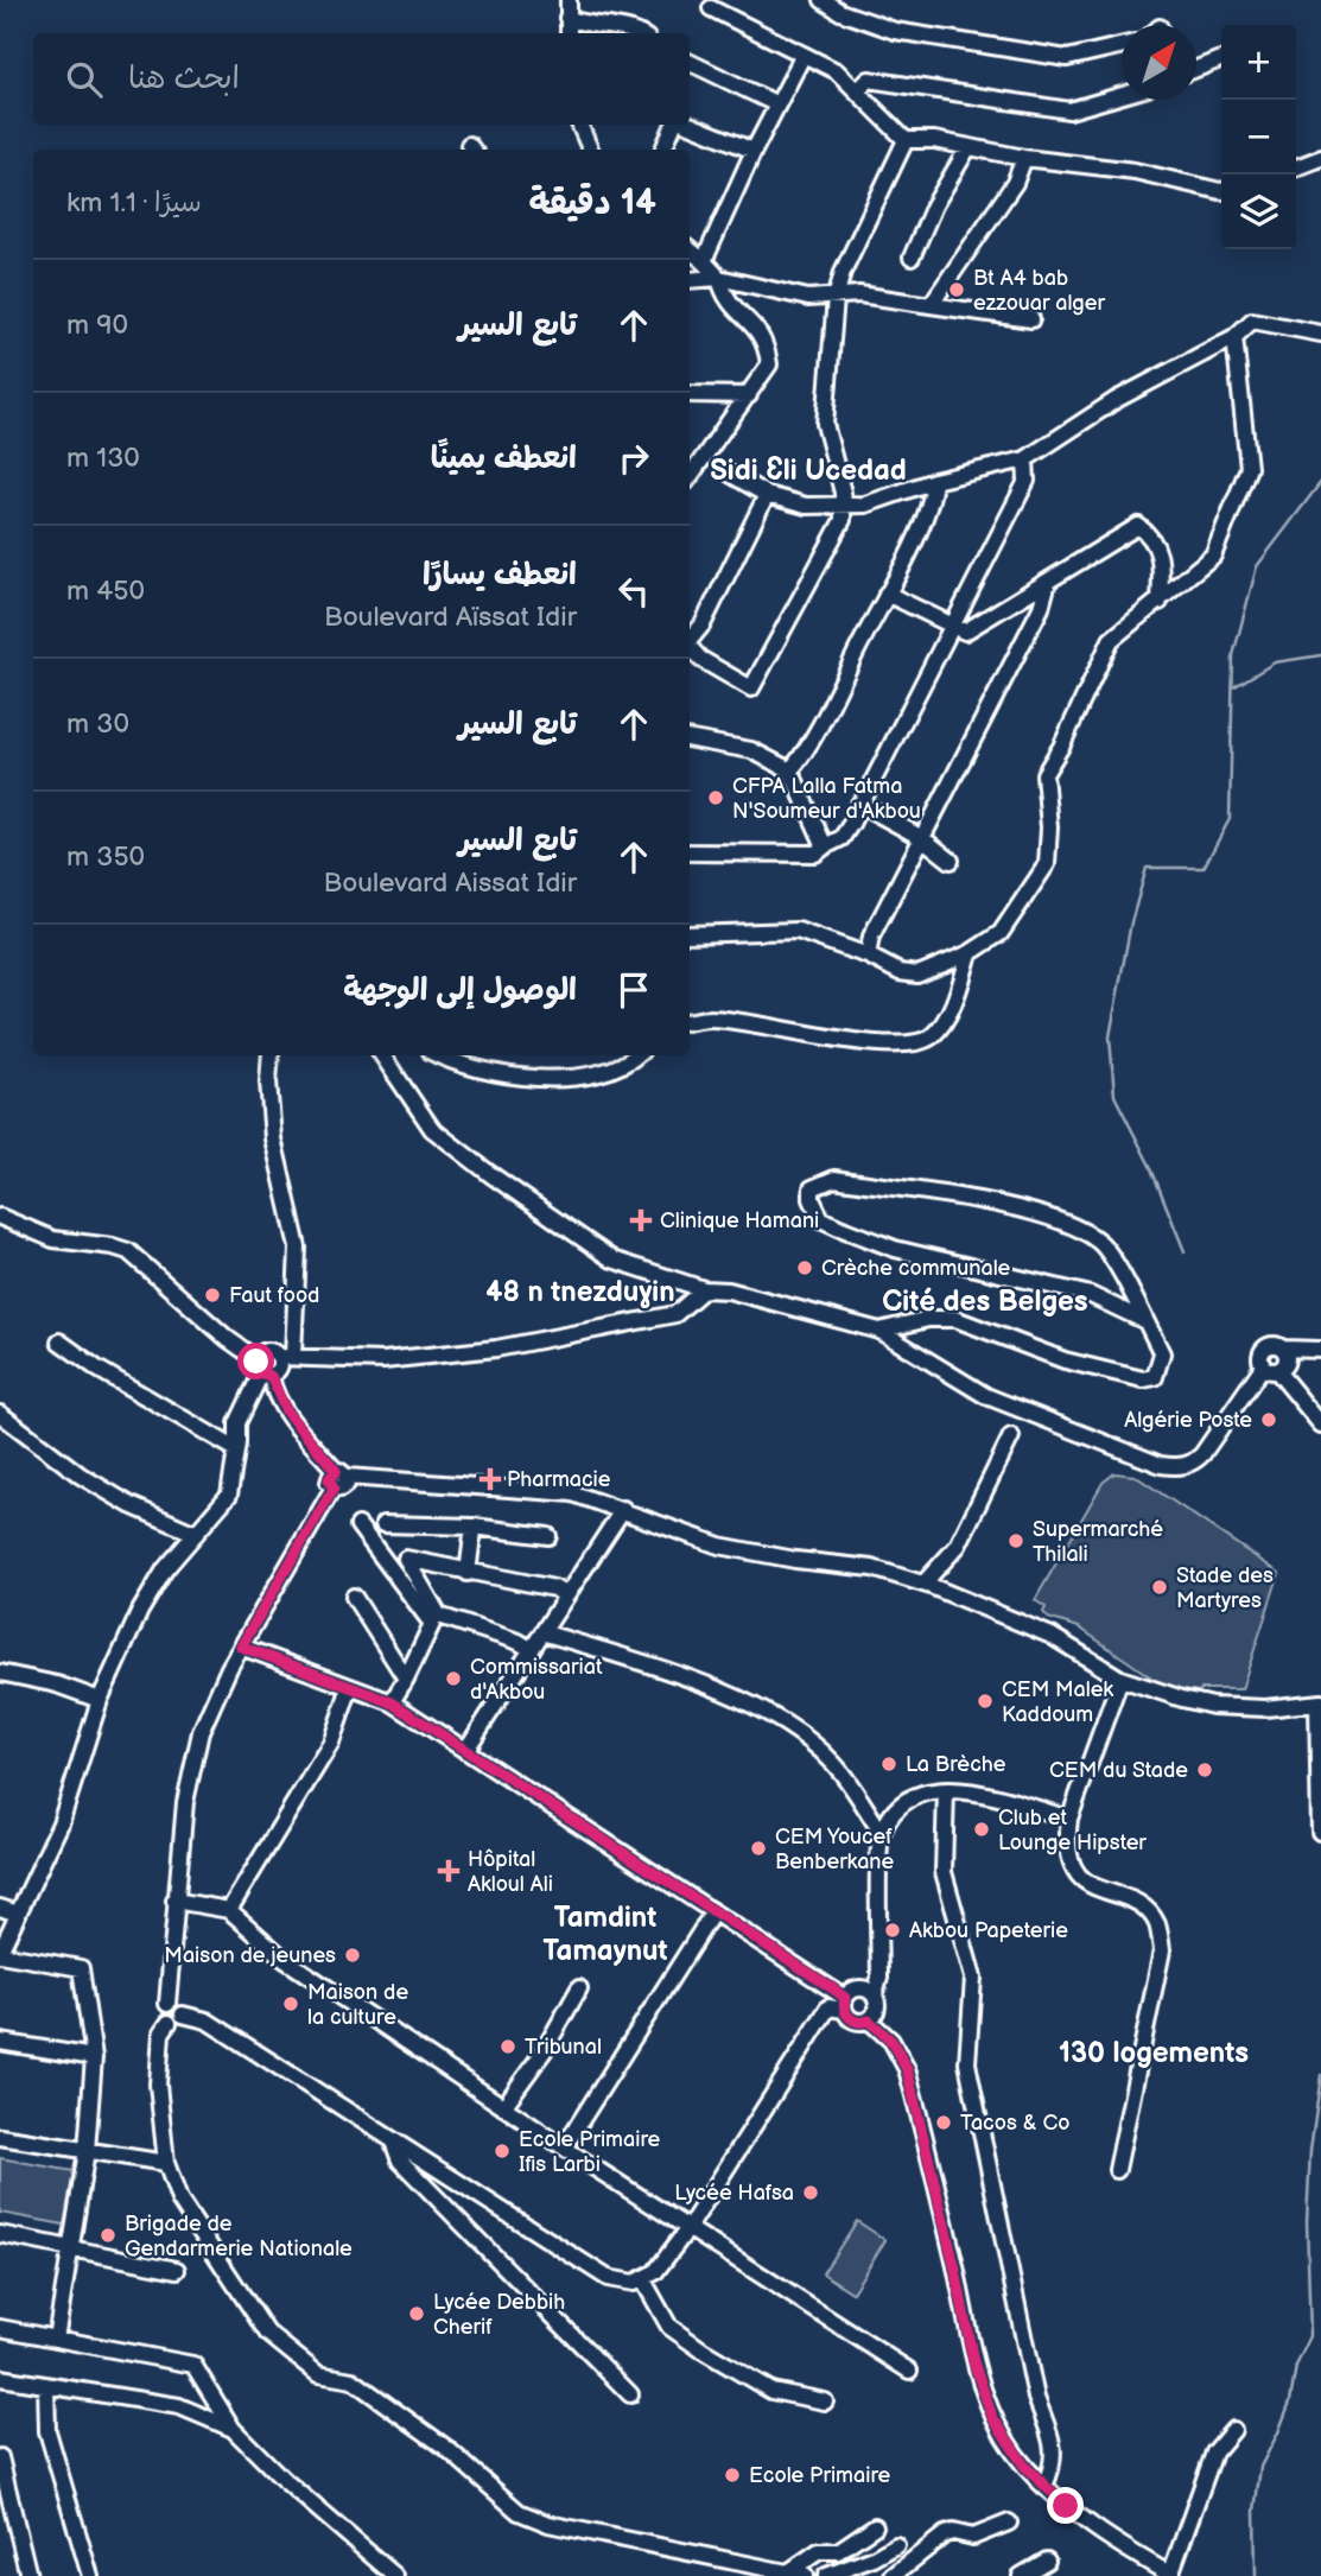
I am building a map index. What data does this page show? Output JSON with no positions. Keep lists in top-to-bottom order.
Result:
{
  "districts": [
    "Sidi Ɛli Ucedad",
    "48 n tnezduɣin",
    "Cité des Belges",
    "Tamdint Tamaynut",
    "130 logements"
  ],
  "places": {
    "other": [
      "Bt A4 bab ezzouar alger",
      "CFPA Lalla Fatma N'Soumeur d'Akbou",
      "Crèche communale",
      "Faut food",
      "Algérie Poste",
      "Supermarché Thilali",
      "Stade des Martyres",
      "Commissariat d'Akbou",
      "CEM Malek Kaddoum",
      "La Brèche",
      "CEM du Stade",
      "Club et Lounge Hipster",
      "CEM Youcef Benberkane",
      "Akbou Papeterie",
      "Maison de jeunes",
      "Maison de la culture",
      "Tribunal",
      "Tacos & Co",
      "Ecole Primaire Ifis Larbi",
      "Lycée Hafsa",
      "Brigade de Gendarmerie Nationale",
      "Lycée Debbih Cherif",
      "Ecole Primaire"
    ],
    "health": ["Clinique Hamani", "Pharmacie", "Hôpital Akloul Ali"]
  },
  "north": "top right",
  "page": {
    "map_buttons": ["+", "−"],
    "search": "ابحث هنا",
    "heading": ["14 دقيقة", "سيرًا · 1.1 km"],
    "list": [
      ["تابع السير", "90 m"],
      ["انعطف يمينًا", "130 m"],
      ["انعطف يسارًا", "Boulevard Aïssat Idir", "450 m"],
      ["تابع السير", "30 m"],
      ["تابع السير", "Boulevard Aissat Idir", "350 m"],
      "الوصول إلى الوجهة"
    ]
  }
}
